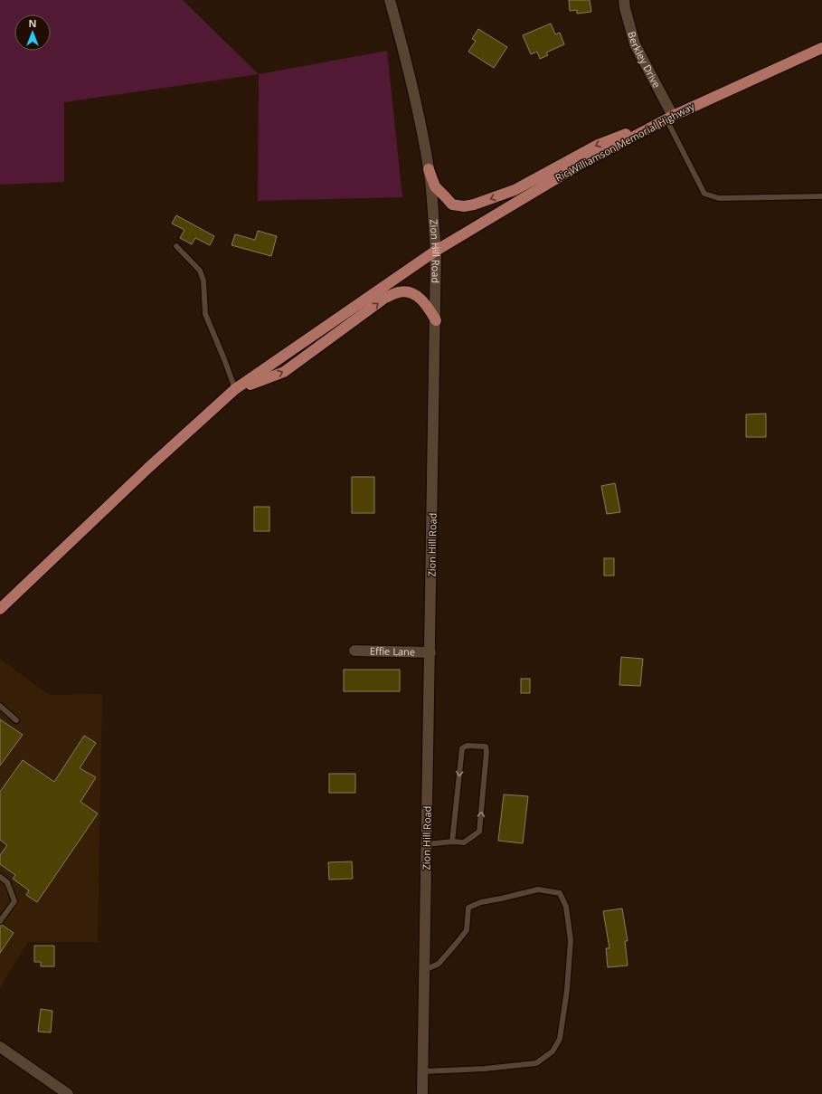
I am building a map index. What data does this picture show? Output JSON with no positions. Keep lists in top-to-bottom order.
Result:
{
  "streets": {
    "main road": [
      "Berkley Drive",
      "Ric Williamson Memorial Highway",
      "Zion Hill Road",
      "Effie Lane"
    ]
  },
  "crossings": [
    ["Berkley Drive", "Ric Williamson Memorial Highway"],
    ["Ric Williamson Memorial Highway", "Zion Hill Road"],
    ["Zion Hill Road", "Effie Lane"]
  ],
  "north": "top"
}
